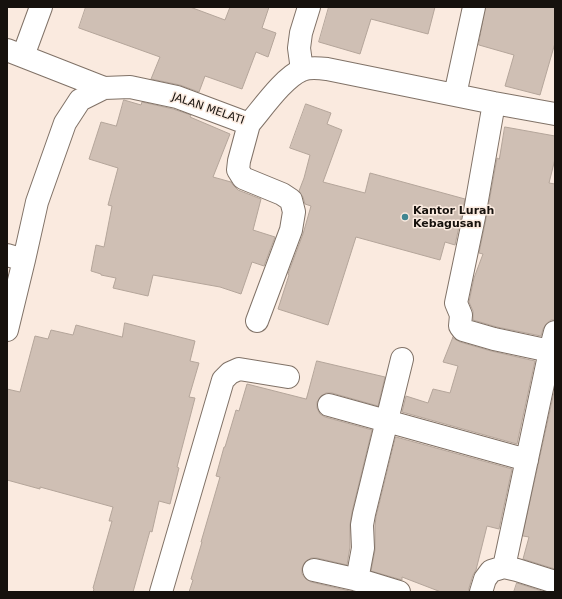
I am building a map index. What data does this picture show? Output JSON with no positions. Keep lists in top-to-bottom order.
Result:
{
  "streets": {
    "street": ["JALAN MELATI"]
  },
  "places": ["Kantor Lurah Kebagusan"]
}
